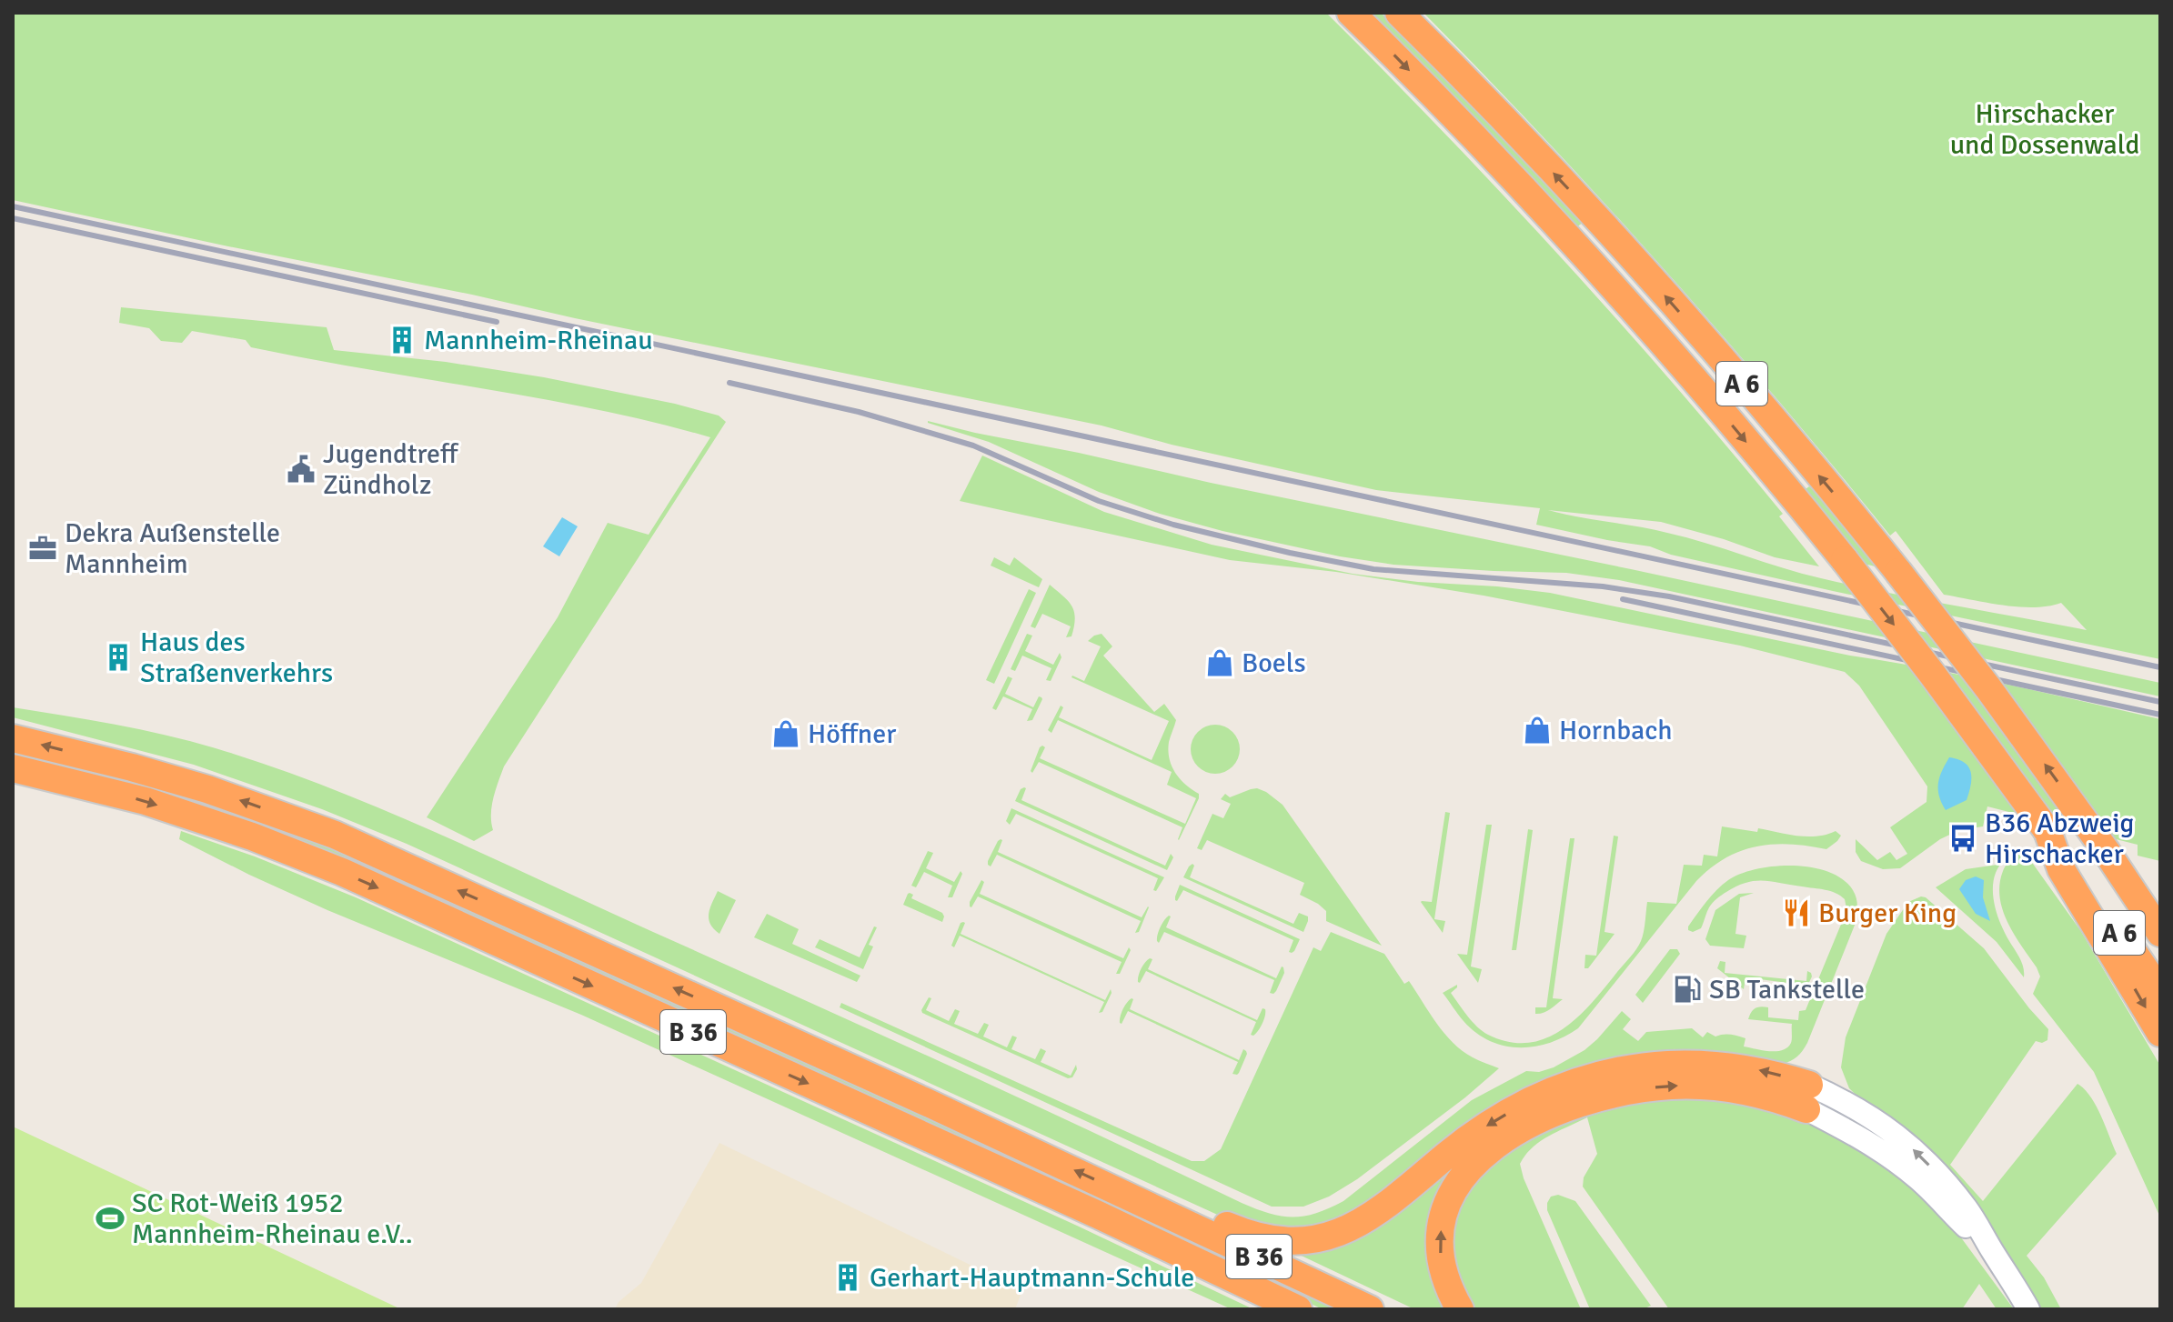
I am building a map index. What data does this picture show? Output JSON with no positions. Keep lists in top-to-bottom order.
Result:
{
  "streets": {
    "highway": ["A 6", "B 36"]
  },
  "parks": ["Hirschacker und Dossenwald"],
  "places": {
    "building": ["Mannheim-Rheinau", "Haus des Straßenverkehrs", "Gerhart-Hauptmann-Schule"],
    "public building": ["Jugendtreff Zündholz"],
    "office": ["Dekra Außenstelle Mannheim"],
    "shop": ["Boels", "Hornbach", "Höffner"],
    "bus stop": ["B36 Abzweig Hirschacker"],
    "restaurant": ["Burger King"],
    "fuel station": ["SB Tankstelle"],
    "sports": ["SC Rot-Weiß 1952 Mannheim-Rheinau e.V.."]
  }
}
